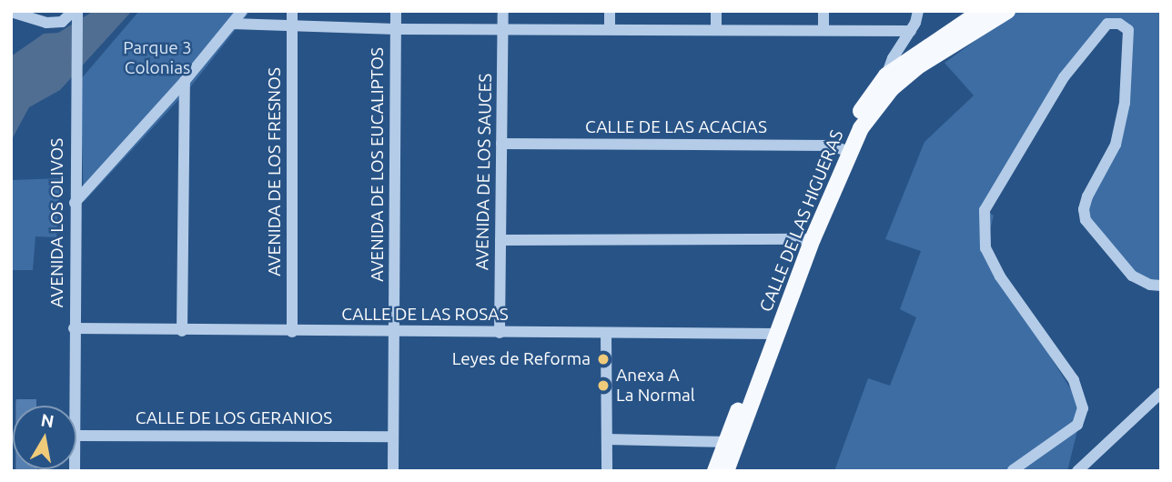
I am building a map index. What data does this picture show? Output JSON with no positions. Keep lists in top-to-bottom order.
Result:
{
  "streets": {
    "main road": ["CALLE DE LAS HIGUERAS"],
    "street": [
      "CALLE DE LAS ACACIAS",
      "AVENIDA DE LOS EUCALIPTOS",
      "AVENIDA DE LOS FRESNOS",
      "AVENIDA DE LOS SAUCES",
      "AVENIDA LOS OLIVOS",
      "CALLE DE LAS ROSAS",
      "CALLE DE LOS GERANIOS"
    ]
  },
  "crossings": [
    ["CALLE DE LAS ACACIAS", "AVENIDA DE LOS SAUCES"],
    ["CALLE DE LAS ACACIAS", "CALLE DE LAS HIGUERAS"],
    ["AVENIDA DE LOS EUCALIPTOS", "CALLE DE LAS ROSAS"],
    ["AVENIDA DE LOS EUCALIPTOS", "CALLE DE LOS GERANIOS"],
    ["AVENIDA DE LOS FRESNOS", "CALLE DE LAS ROSAS"],
    ["AVENIDA DE LOS SAUCES", "CALLE DE LAS ROSAS"],
    ["CALLE DE LAS HIGUERAS", "CALLE DE LAS ROSAS"],
    ["AVENIDA LOS OLIVOS", "CALLE DE LAS ROSAS"]
  ],
  "parks": ["Parque 3 Colonias"],
  "places": ["Leyes de Reforma", "Anexa A La Normal"],
  "north": "top"
}
